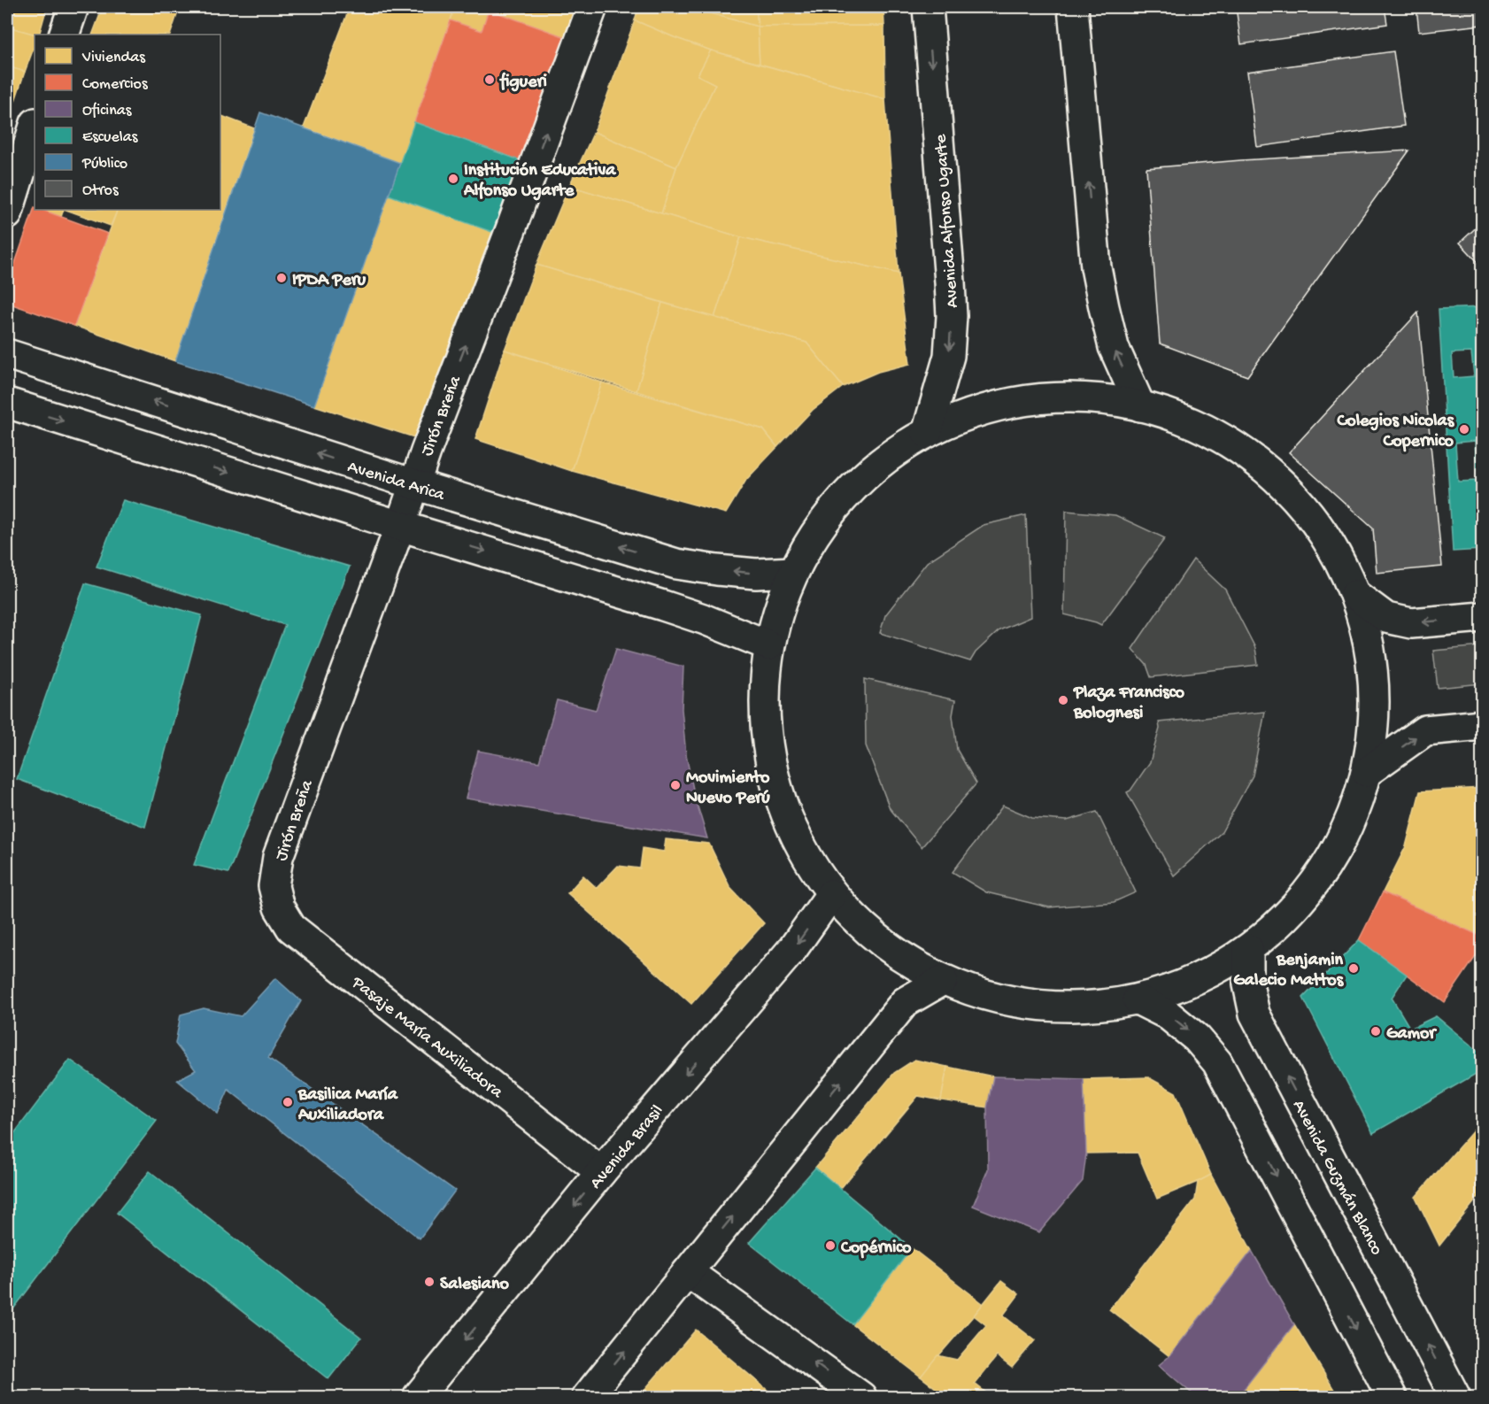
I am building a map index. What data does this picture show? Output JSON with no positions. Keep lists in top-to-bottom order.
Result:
{
  "streets": {
    "main road": [
      "Avenida Alfonso Ugarte",
      "Jirón Breña",
      "Avenida Arica",
      "Pasaje María Auxiliadora",
      "Avenida Brasil",
      "Avenida Guzmán Blanco"
    ]
  },
  "crossings": [
    ["Jirón Breña", "Avenida Arica"],
    ["Jirón Breña", "Pasaje María Auxiliadora"],
    ["Pasaje María Auxiliadora", "Avenida Brasil"]
  ],
  "one_way": ["Jirón Breña"],
  "places": [
    "figueri",
    "Institución Educativa Alfonso Ugarte",
    "IPDA Peru",
    "Colegios Nicolas Copernico",
    "Plaza Francisco Bolognesi",
    "Movimiento Nuevo Perú",
    "Benjamin Galecio Mattos",
    "Gamor",
    "Basilica María Auxiliadora",
    "Copérnico",
    "Salesiano"
  ],
  "legend": [
    "Viviendas",
    "Comercios",
    "Oficinas",
    "Escuelas",
    "Público",
    "Otros"
  ]
}
